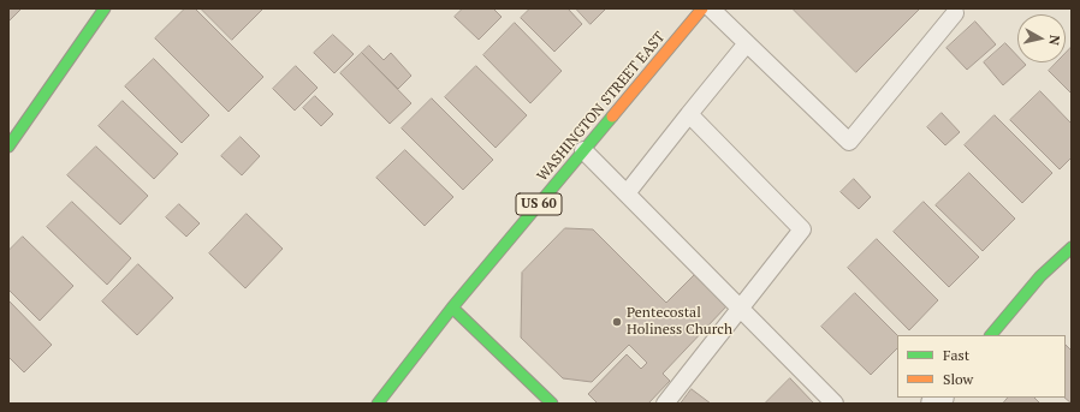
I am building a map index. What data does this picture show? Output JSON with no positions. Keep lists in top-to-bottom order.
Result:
{
  "streets": {
    "main road": ["WASHINGTON STREET EAST", "US 60"]
  },
  "places": ["Pentecostal Holiness Church"],
  "legend": ["Fast", "Slow"],
  "north": "right"
}
